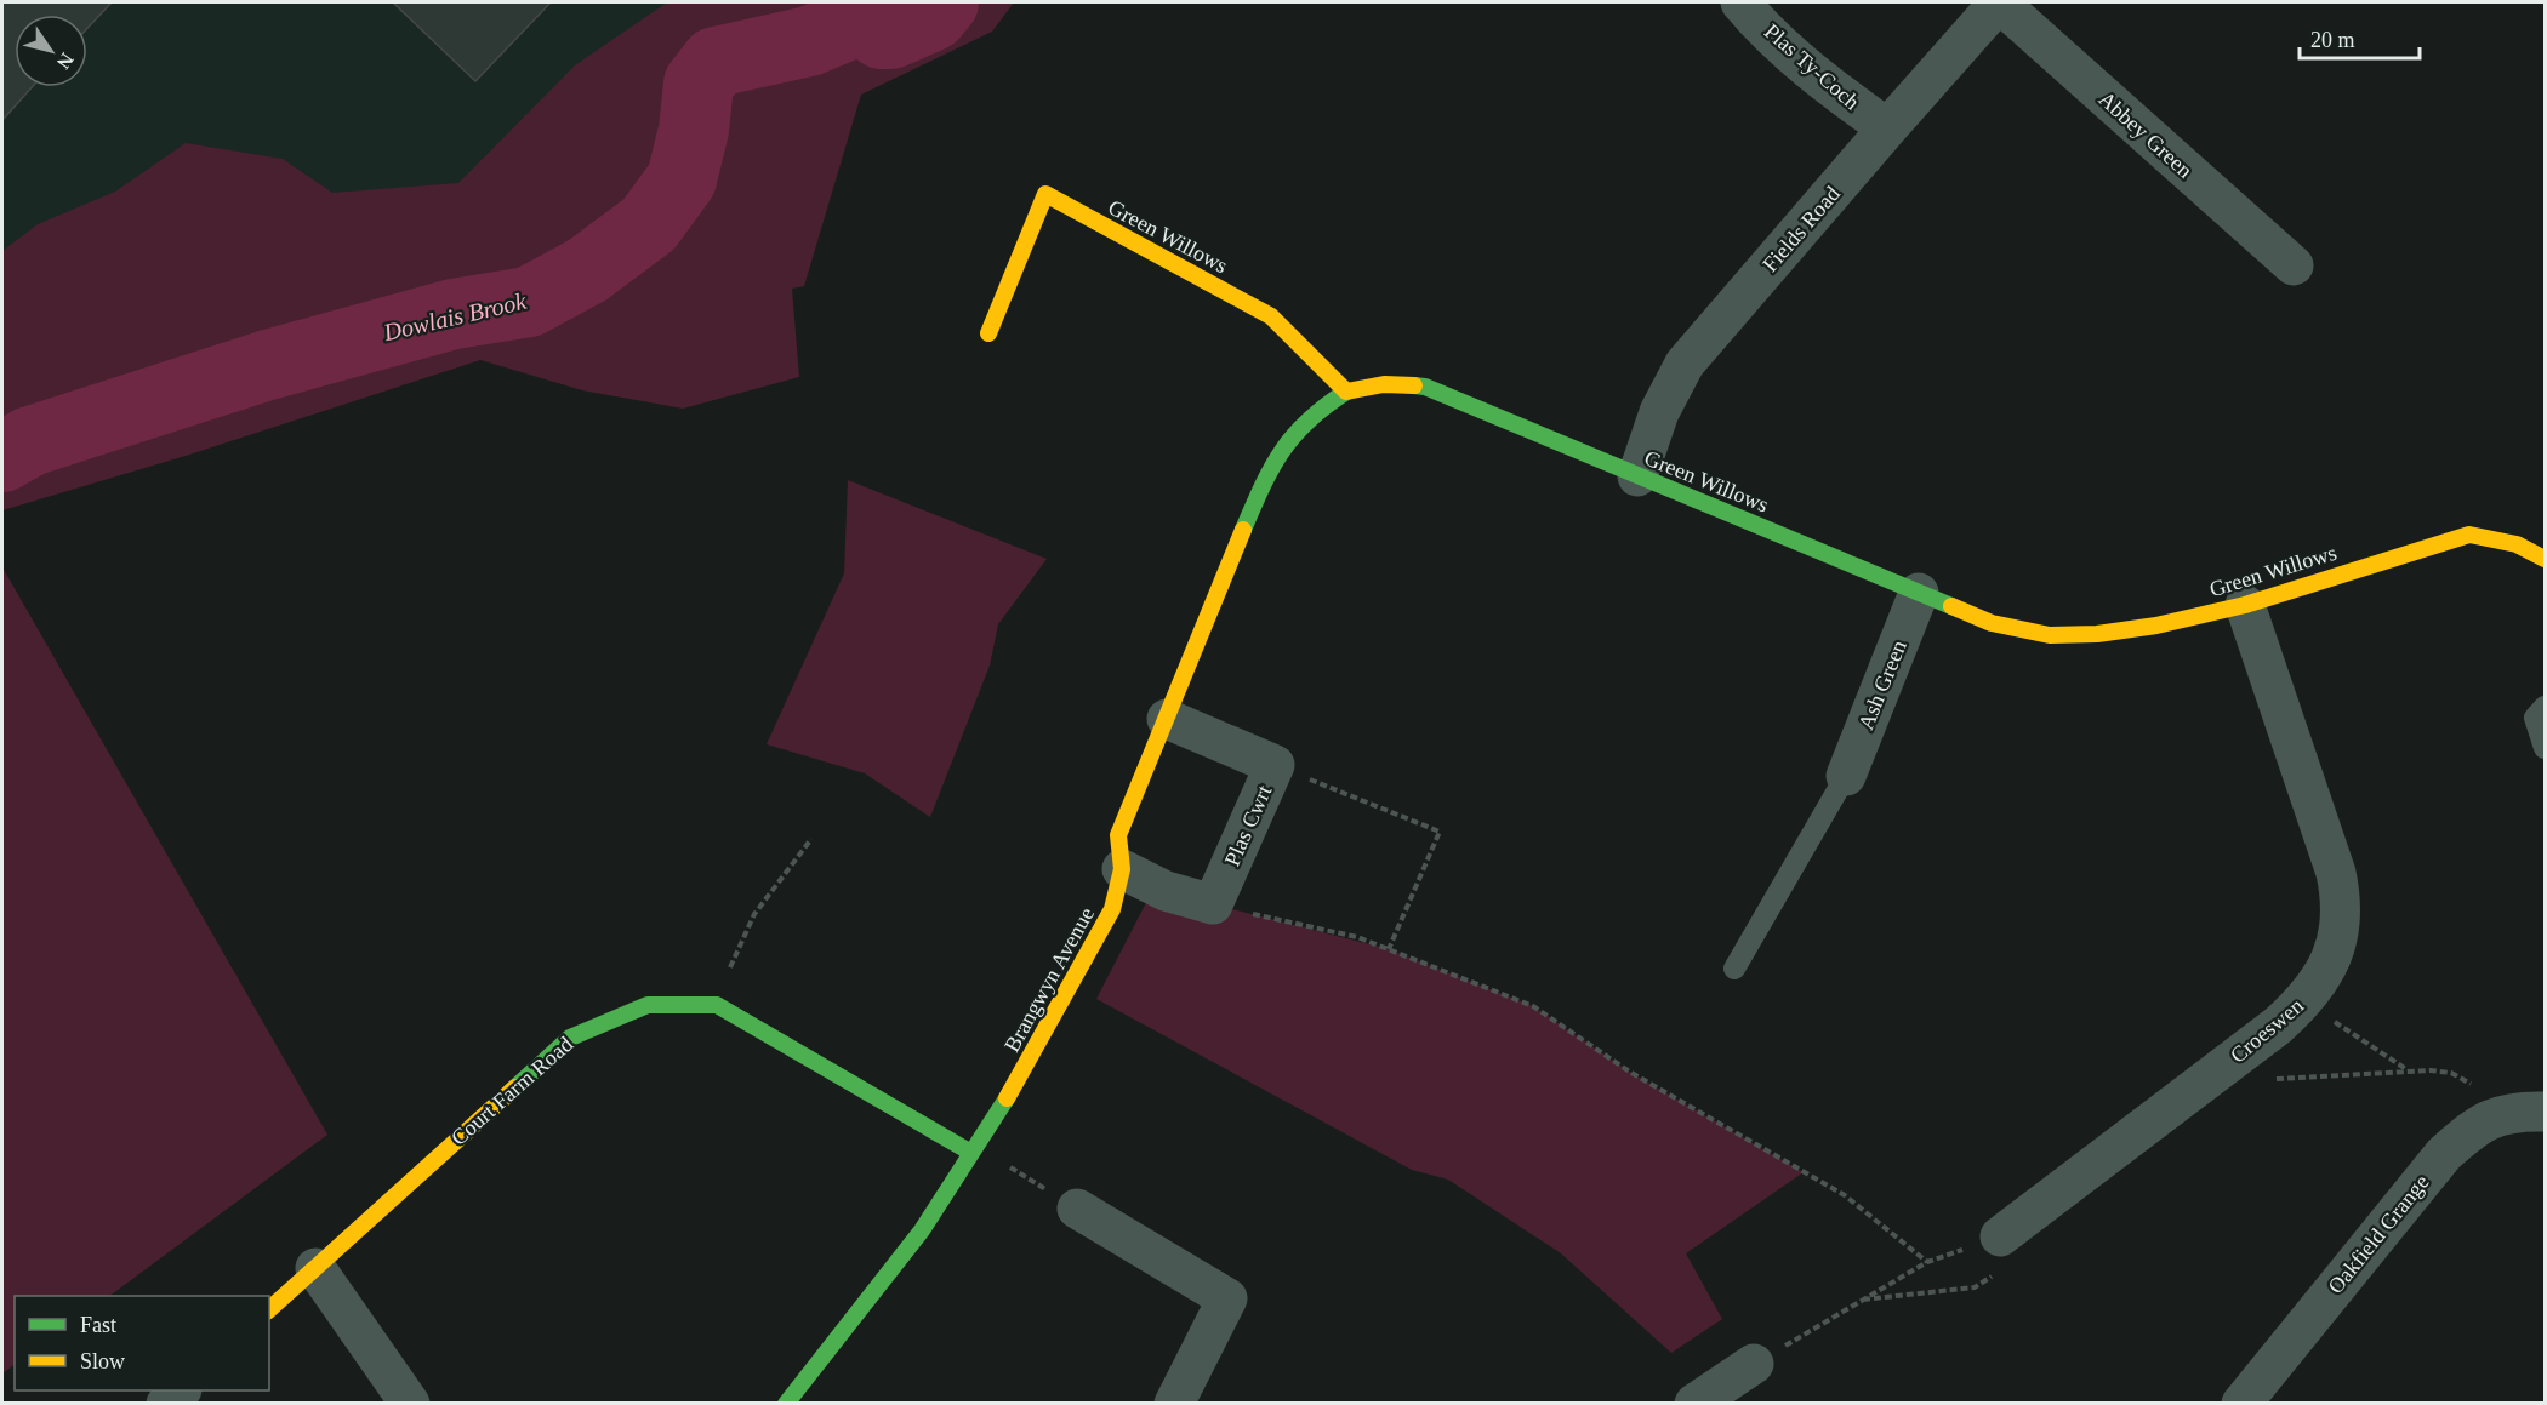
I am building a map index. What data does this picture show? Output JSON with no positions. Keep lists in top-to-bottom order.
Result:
{
  "streets": {
    "street": [
      "Plas Ty-Coch",
      "Abbey Green",
      "Fields Road",
      "Green Willows",
      "Ash Green",
      "Plas Cwrt",
      "Brangwyn Avenue",
      "Croeswen",
      "Court Farm Road",
      "Oakfield Grange"
    ]
  },
  "crossings": [
    ["Plas Ty-Coch", "Fields Road"],
    ["Abbey Green", "Fields Road"],
    ["Fields Road", "Green Willows"],
    ["Green Willows", "Ash Green"],
    ["Green Willows", "Brangwyn Avenue"],
    ["Green Willows", "Croeswen"],
    ["Plas Cwrt", "Brangwyn Avenue"]
  ],
  "water": ["Dowlais Brook"],
  "legend": ["Fast", "Slow"],
  "scale_bar": "20 m",
  "north": "bottom right"
}
